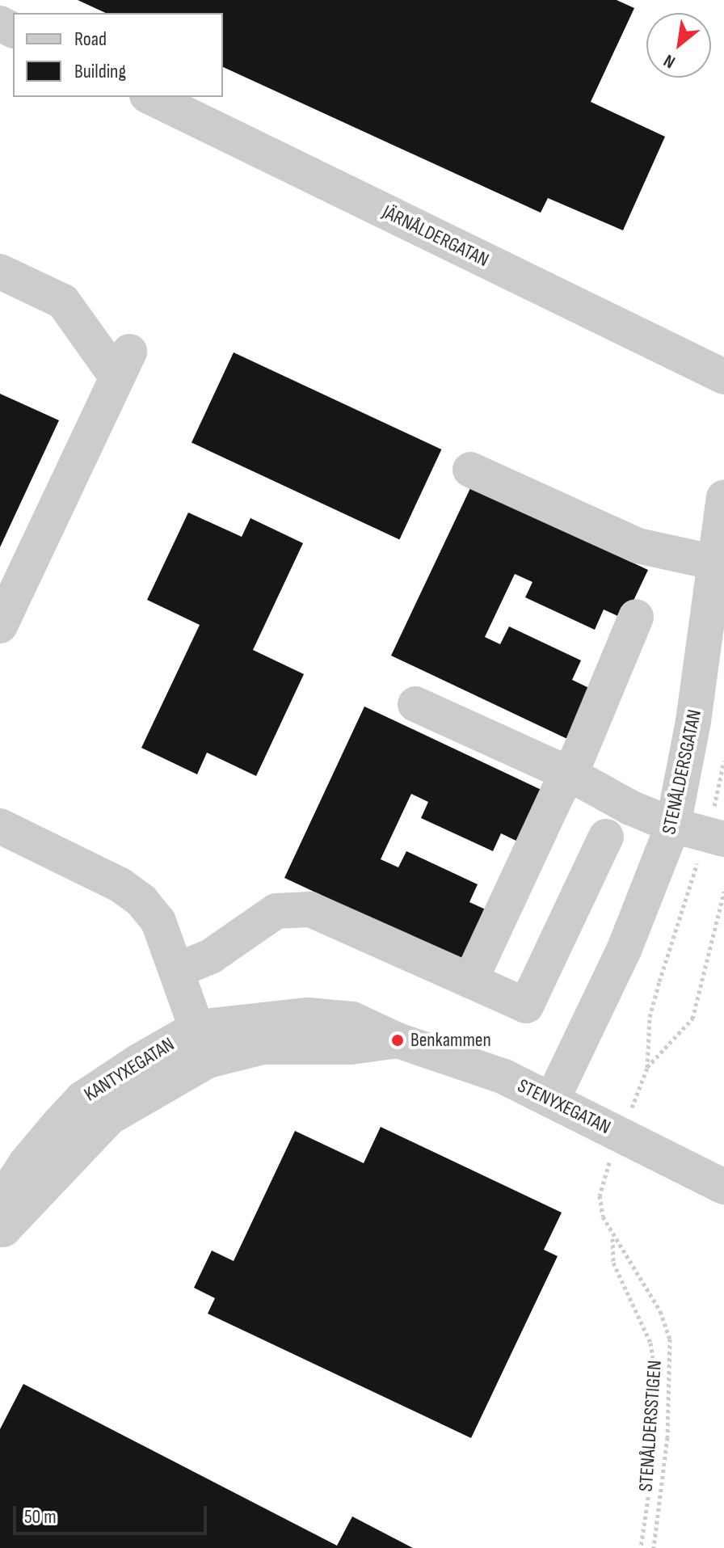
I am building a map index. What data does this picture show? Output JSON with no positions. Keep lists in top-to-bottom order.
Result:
{
  "streets": {
    "street": [
      "JÄRNÅLDERGATAN",
      "STENÅLDERSGATAN",
      "KANTYXEGATAN",
      "STENYXEGATAN"
    ],
    "path": ["STENÅLDERSSTIGEN"]
  },
  "crossings": [
    ["STENÅLDERSGATAN", "STENYXEGATAN"],
    ["KANTYXEGATAN", "STENYXEGATAN"],
    ["STENYXEGATAN", "STENÅLDERSSTIGEN"]
  ],
  "places": ["Benkammen"],
  "legend": ["Road", "Building"],
  "scale_bar": "50 m",
  "north": "bottom left"
}
